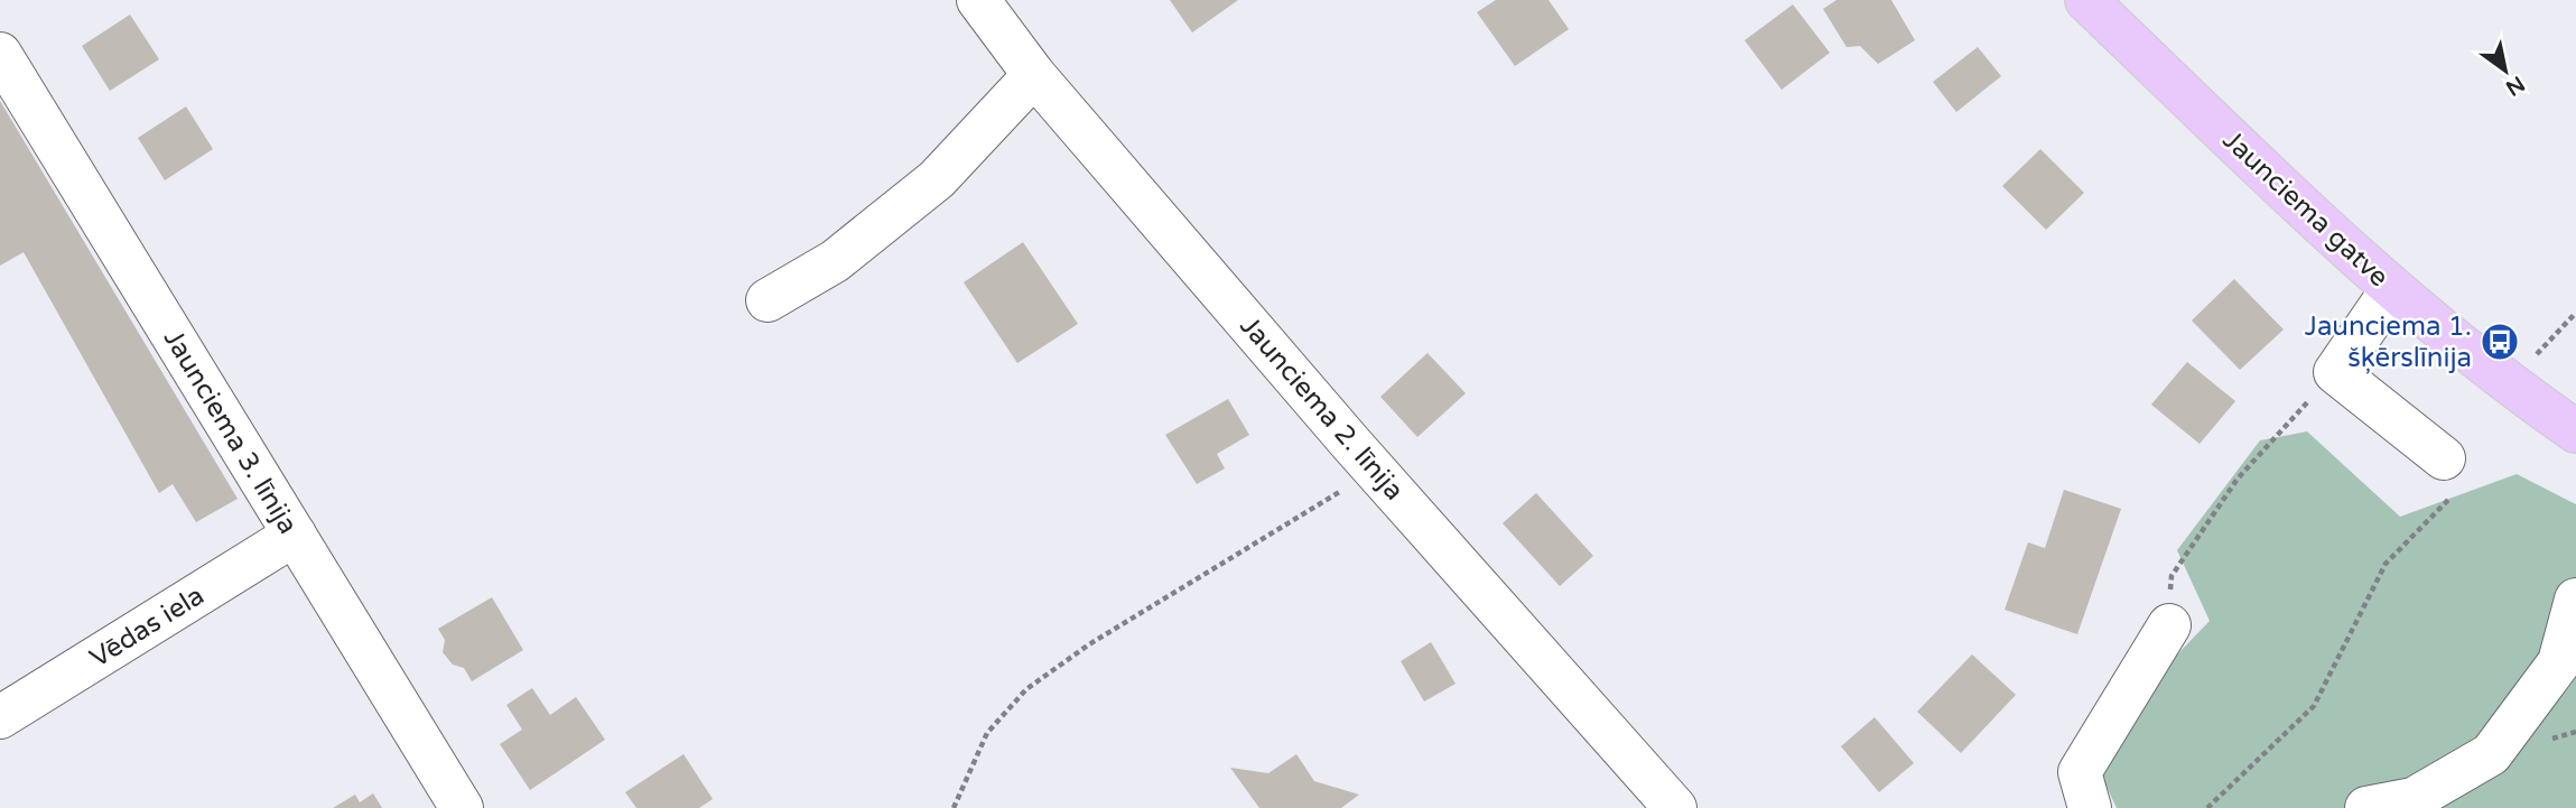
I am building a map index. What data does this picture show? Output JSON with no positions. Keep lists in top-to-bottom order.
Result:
{
  "streets": {
    "main road": ["Jaunciema gatve"],
    "street": ["Jaunciema 2. līnija", "Jaunciema 3. līnija", "Vēdas iela"]
  },
  "crossings": [
    ["Jaunciema 3. līnija", "Vēdas iela"]
  ],
  "places": {
    "bus stop": ["Jaunciema 1. šķērslīnija"]
  },
  "north": "bottom right"
}
